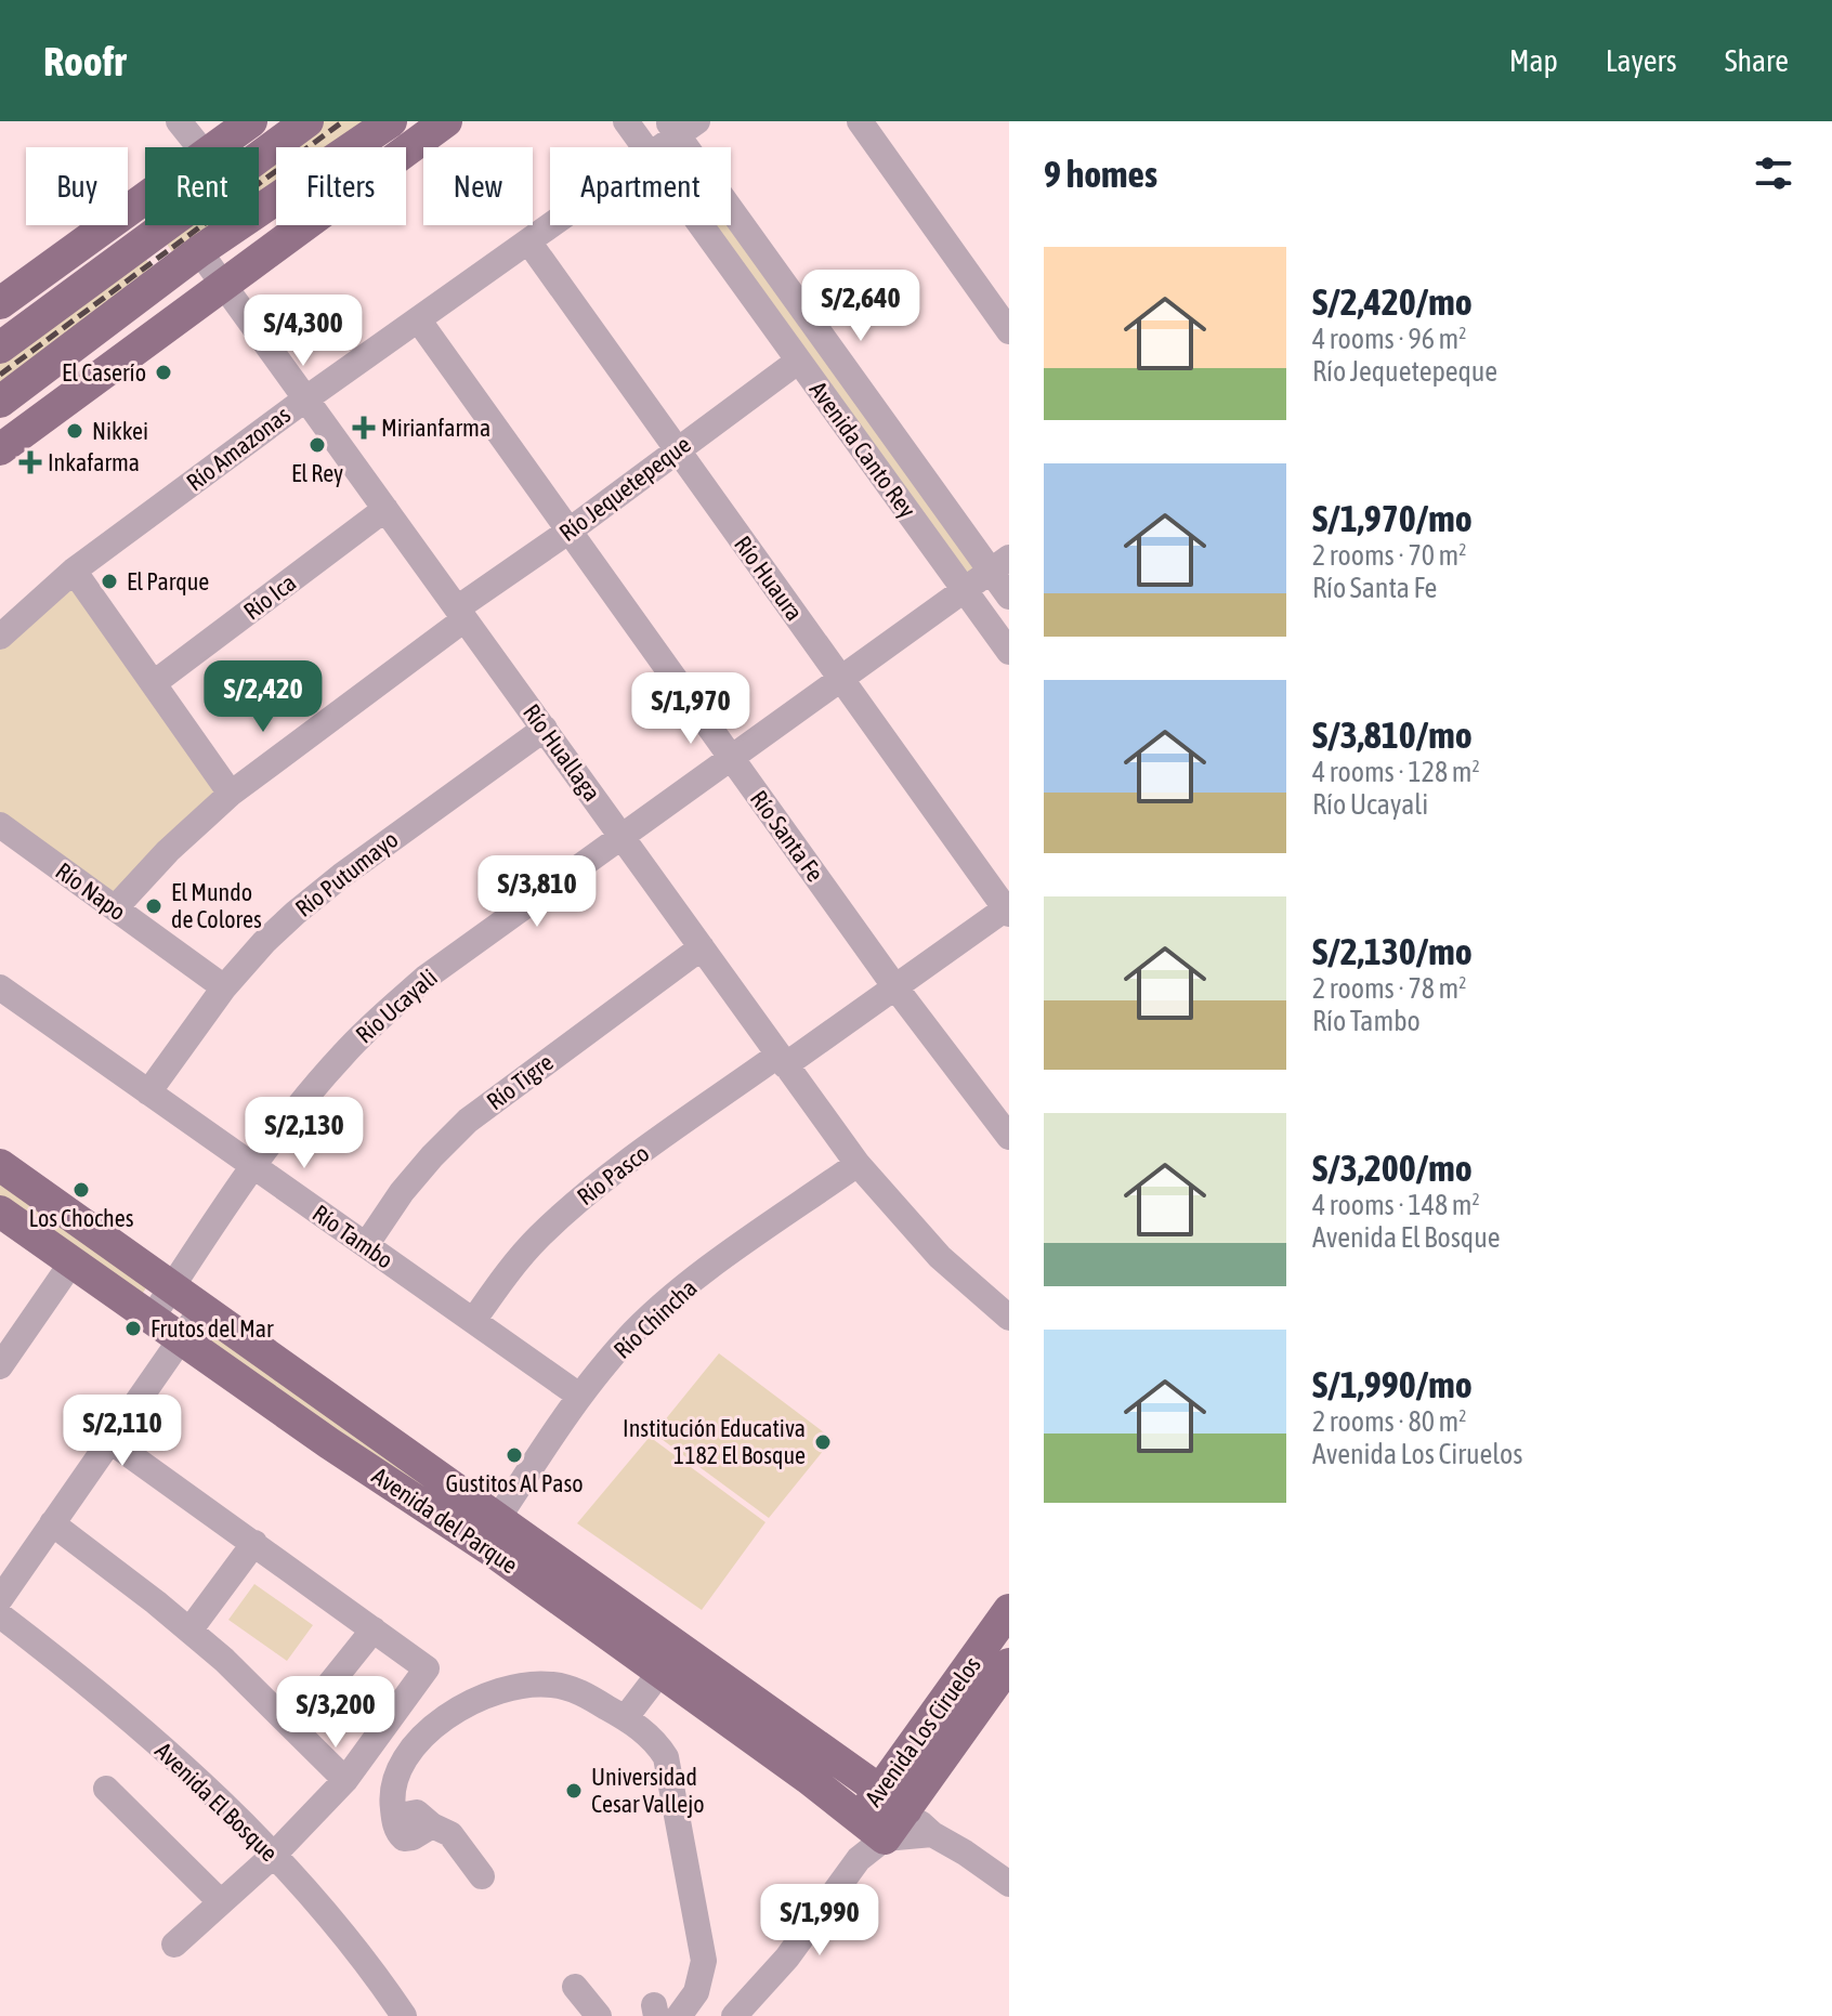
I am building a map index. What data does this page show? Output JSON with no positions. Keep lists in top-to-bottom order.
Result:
{
  "streets": {
    "main road": ["Avenida del Parque", "Avenida Los Ciruelos"],
    "street": [
      "Río Amazonas",
      "Avenida Canto Rey",
      "Río Jequetepeque",
      "Río Huaura",
      "Río Ica",
      "Río Huallaga",
      "Río Santa Fe",
      "Río Putumayo",
      "Río Napo",
      "Río Ucayali",
      "Río Tigre",
      "Río Pasco",
      "Río Tambo",
      "Río Chincha",
      "Avenida El Bosque"
    ]
  },
  "crossings": [
    ["Río Amazonas", "Avenida Canto Rey"],
    ["Río Amazonas", "Río Huaura"],
    ["Río Amazonas", "Río Huallaga"],
    ["Río Amazonas", "Río Santa Fe"],
    ["Avenida Canto Rey", "Río Ucayali"],
    ["Río Jequetepeque", "Río Huaura"],
    ["Río Jequetepeque", "Río Huallaga"],
    ["Río Jequetepeque", "Río Santa Fe"],
    ["Río Jequetepeque", "Río Napo"],
    ["Río Huaura", "Río Ucayali"],
    ["Río Huaura", "Río Pasco"],
    ["Río Ica", "Río Huallaga"],
    ["Río Huallaga", "Río Putumayo"],
    ["Río Huallaga", "Río Ucayali"],
    ["Río Huallaga", "Río Tigre"],
    ["Río Huallaga", "Río Pasco"],
    ["Río Huallaga", "Río Chincha"],
    ["Río Santa Fe", "Río Ucayali"],
    ["Río Santa Fe", "Río Pasco"],
    ["Río Putumayo", "Río Napo"],
    ["Río Putumayo", "Río Tambo"],
    ["Río Ucayali", "Río Tambo"],
    ["Río Ucayali", "Avenida del Parque"],
    ["Río Tigre", "Río Tambo"],
    ["Río Pasco", "Río Tambo"],
    ["Río Tambo", "Río Chincha"],
    ["Río Chincha", "Avenida del Parque"],
    ["Avenida del Parque", "Avenida Los Ciruelos"]
  ],
  "places": {
    "other": [
      "El Caserío",
      "Nikkei",
      "El Rey",
      "El Parque",
      "El Mundo de Colores",
      "Los Choches",
      "Frutos del Mar",
      "Institución Educativa 1182 El Bosque",
      "Gustitos Al Paso",
      "Universidad Cesar Vallejo"
    ],
    "health": ["Mirianfarma", "Inkafarma"]
  },
  "page": {
    "header": "Roofr",
    "nav": ["Map", "Layers", "Share"],
    "heading": "9 homes",
    "chip": [
      "Buy",
      "Rent",
      "Filters",
      "New",
      "Apartment"
    ],
    "list": [
      {
        "name": "S/2,420/mo",
        "note": "4 rooms · 96 m² · Río Jequetepeque"
      },
      {
        "name": "S/1,970/mo",
        "note": "2 rooms · 70 m² · Río Santa Fe"
      },
      {
        "name": "S/3,810/mo",
        "note": "4 rooms · 128 m² · Río Ucayali"
      },
      {
        "name": "S/2,130/mo",
        "note": "2 rooms · 78 m² · Río Tambo"
      },
      {
        "name": "S/3,200/mo",
        "note": "4 rooms · 148 m² · Avenida El Bosque"
      },
      {
        "name": "S/1,990/mo",
        "note": "2 rooms · 80 m² · Avenida Los Ciruelos"
      }
    ],
    "price": [
      "S/2,640",
      "S/4,300",
      "S/2,420",
      "S/1,970",
      "S/3,810",
      "S/2,130",
      "S/2,110",
      "S/3,200",
      "S/1,990"
    ]
  }
}
